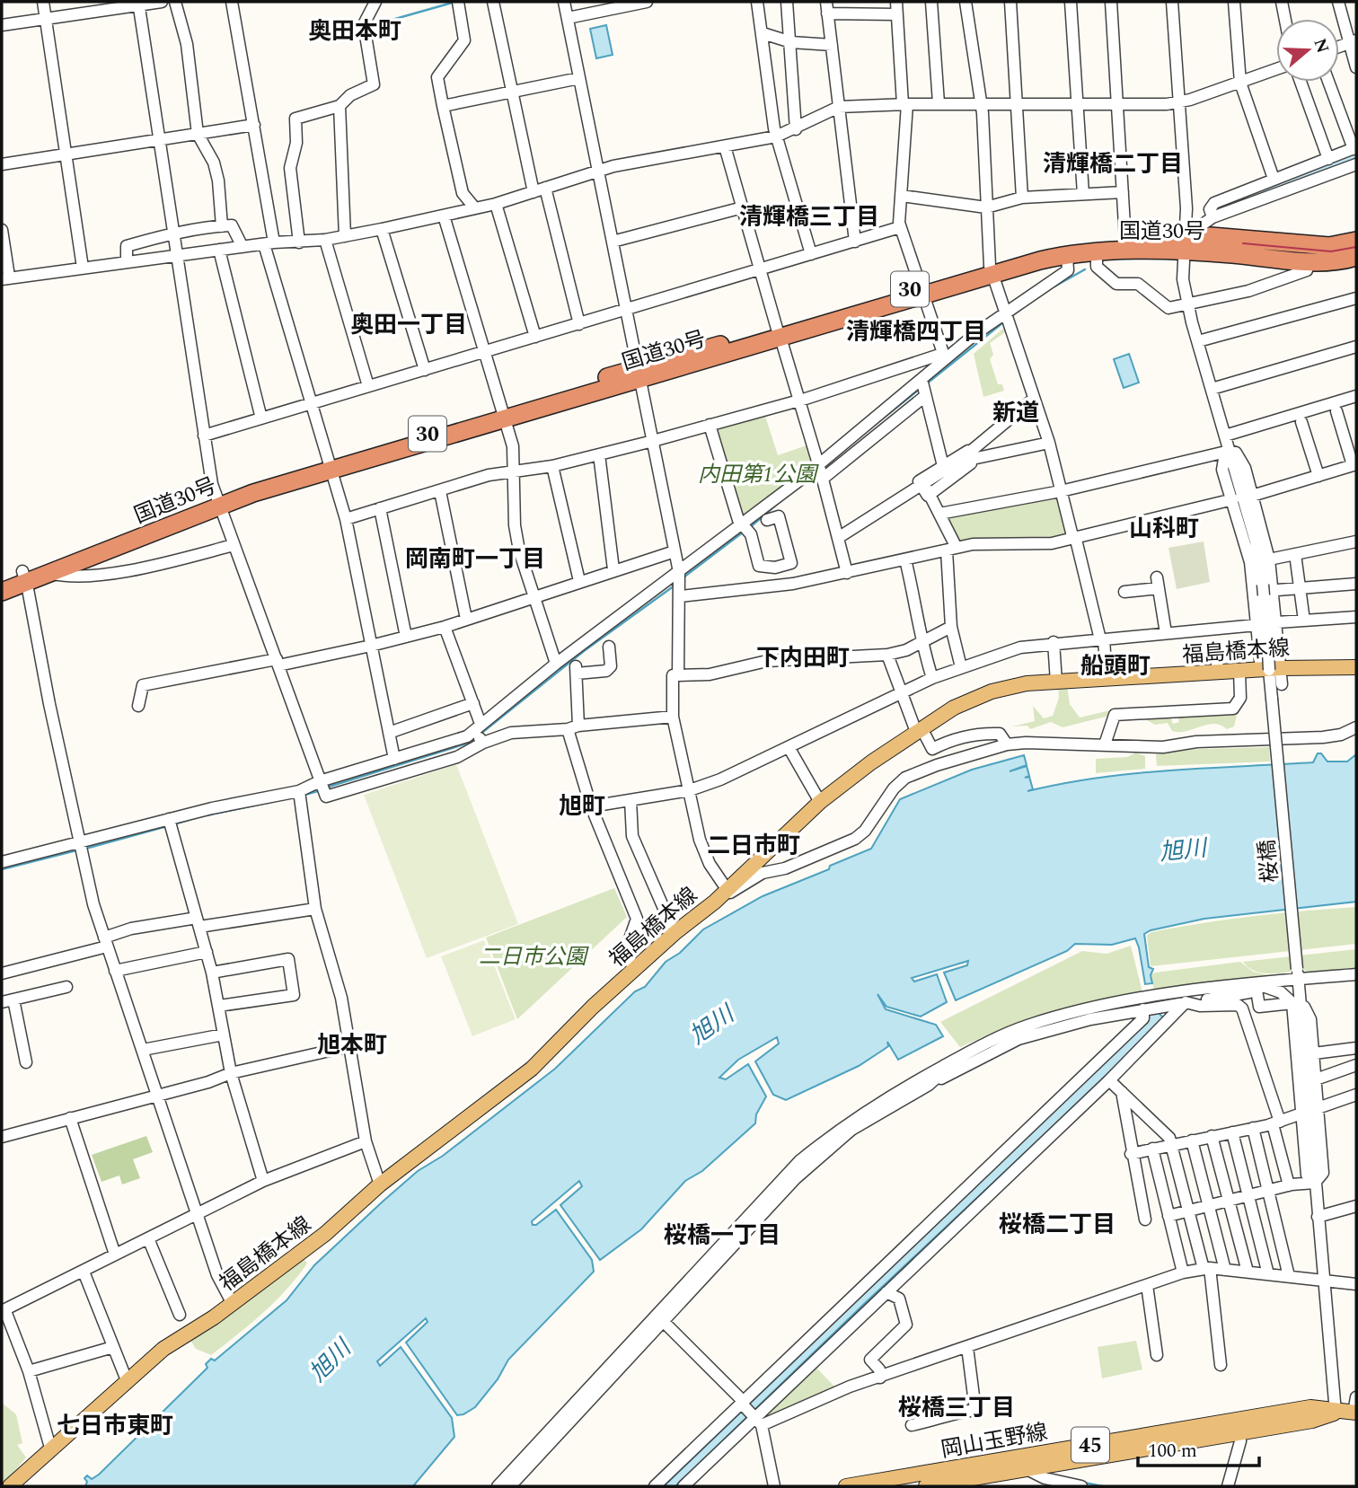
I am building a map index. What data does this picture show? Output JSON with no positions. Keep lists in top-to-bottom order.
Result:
{
  "streets": {
    "highway": ["国道30号", "30"],
    "main road": ["福島橋本線", "岡山玉野線", "45"],
    "street": ["桜橋"]
  },
  "crossings": [
    ["福島橋本線", "桜橋"]
  ],
  "districts": [
    "奥田本町",
    "清輝橋二丁目",
    "清輝橋三丁目",
    "奥田一丁目",
    "清輝橋四丁目",
    "新道",
    "山科町",
    "岡南町一丁目",
    "下内田町",
    "船頭町",
    "旭町",
    "二日市町",
    "旭本町",
    "桜橋二丁目",
    "桜橋一丁目",
    "桜橋三丁目",
    "七日市東町"
  ],
  "water": ["旭川"],
  "parks": ["内田第1公園", "二日市公園"],
  "scale_bar": "100 m",
  "north": "right"
}
